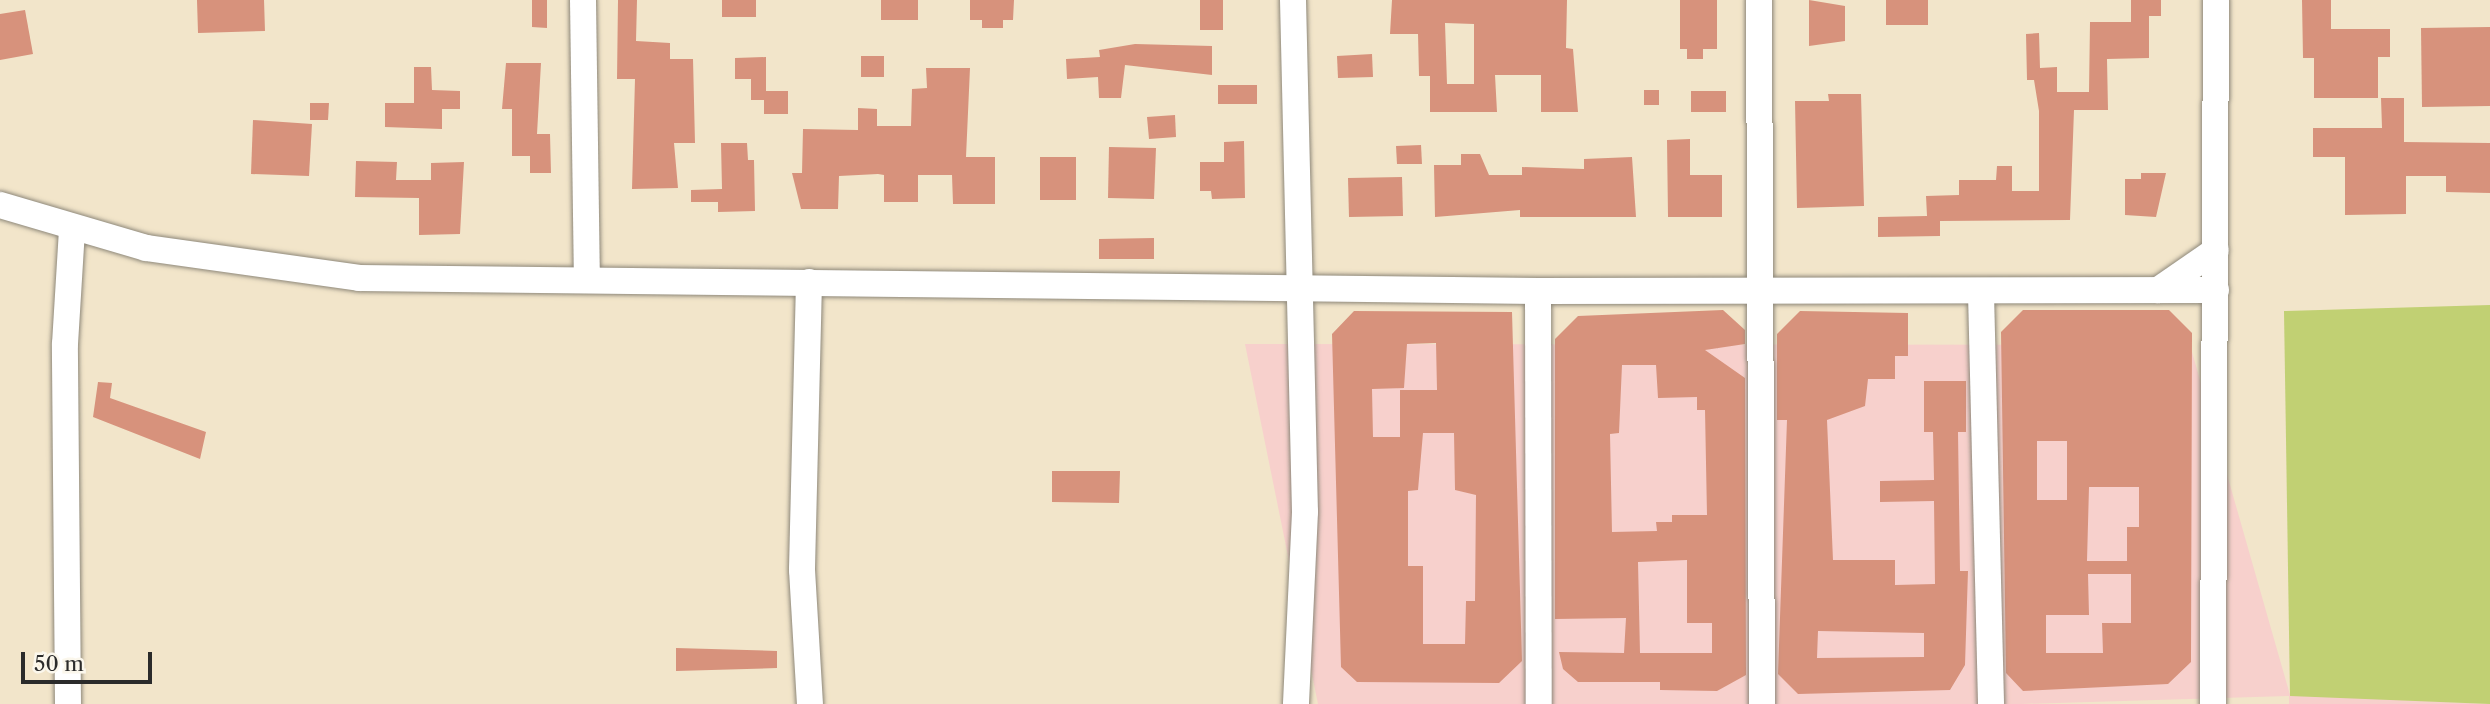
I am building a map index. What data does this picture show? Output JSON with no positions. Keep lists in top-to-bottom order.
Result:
{
  "scale_bar": "50 m"
}
